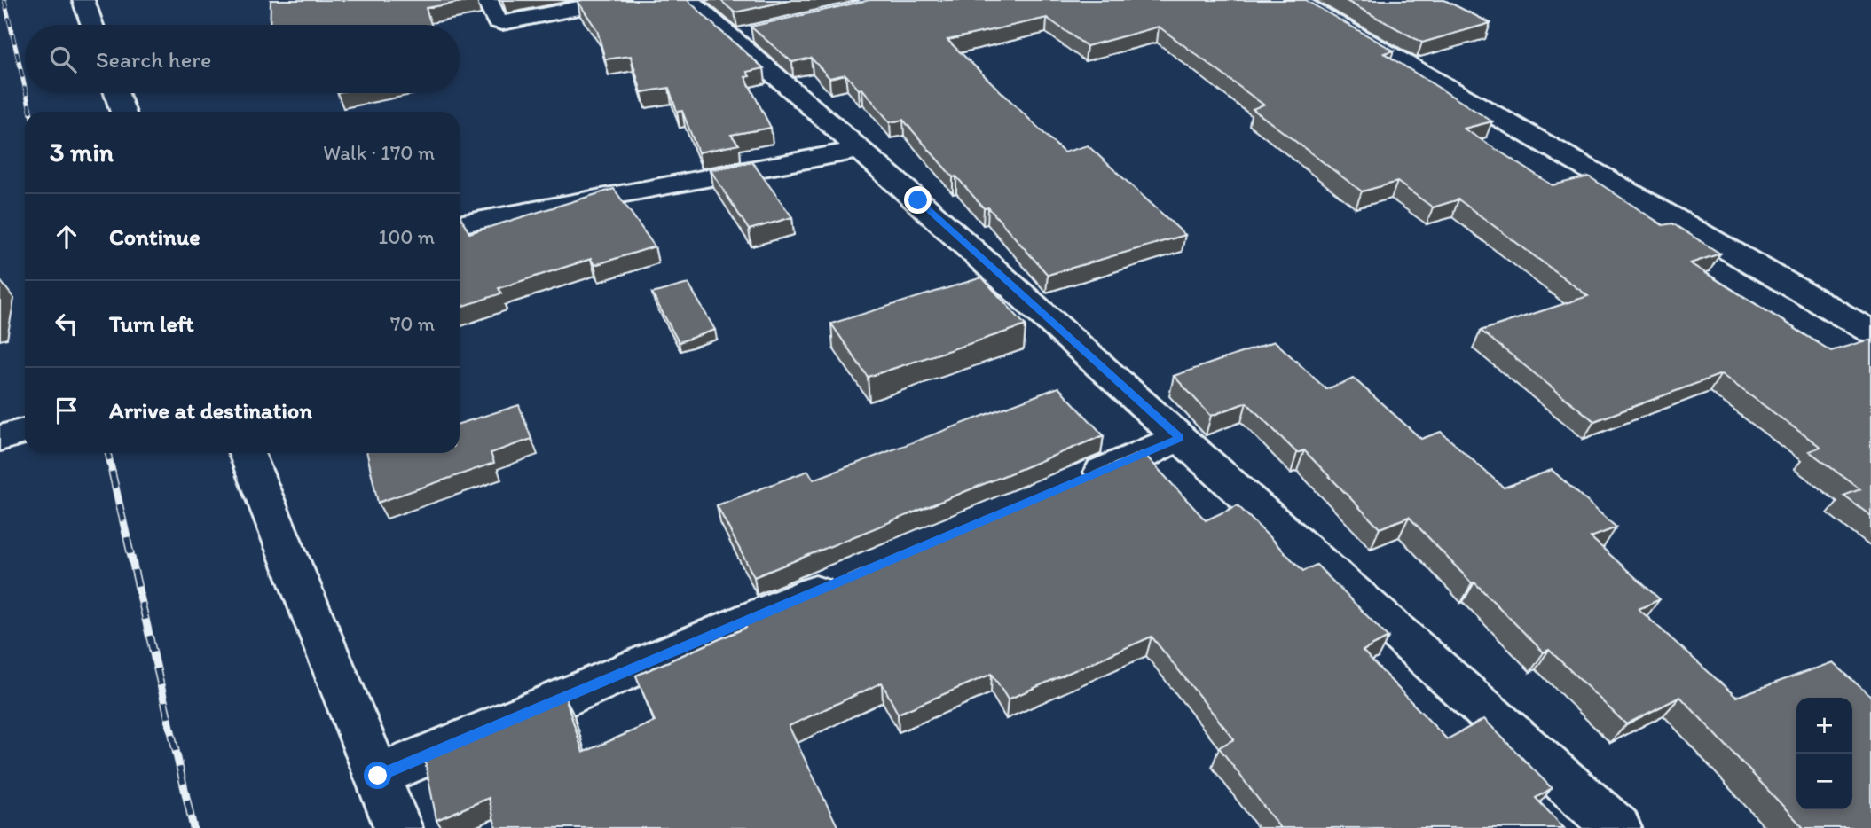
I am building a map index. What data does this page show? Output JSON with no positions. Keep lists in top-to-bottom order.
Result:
{
  "page": {
    "search": "Search here",
    "heading": ["3 min", "Walk · 170 m"],
    "list": [
      ["Continue", "100 m"],
      ["Turn left", "70 m"],
      "Arrive at destination"
    ],
    "map_buttons": ["+", "−"]
  }
}
